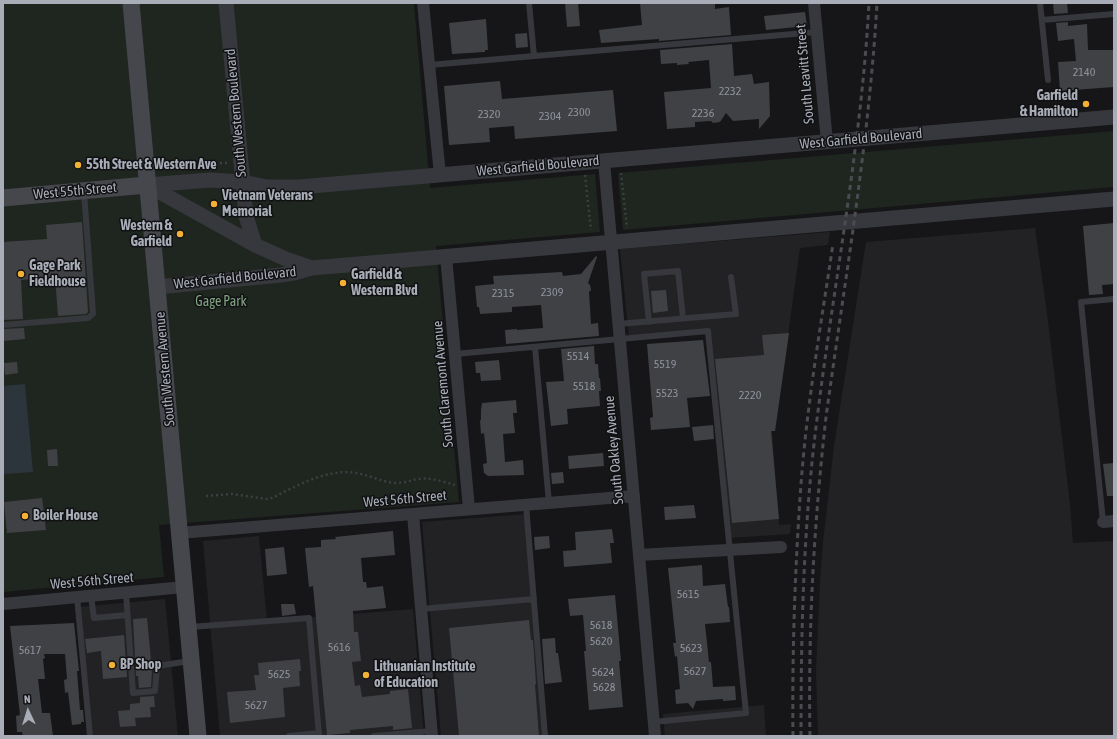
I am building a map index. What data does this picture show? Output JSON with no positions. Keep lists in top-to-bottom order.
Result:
{
  "streets": {
    "main road": ["West 55th Street", "South Western Avenue"],
    "street": [
      "South Leavitt Street",
      "South Western Boulevard",
      "West Garfield Boulevard",
      "South Claremont Avenue",
      "South Oakley Avenue",
      "West 56th Street"
    ]
  },
  "crossings": [
    ["South Leavitt Street", "West Garfield Boulevard"],
    ["South Western Boulevard", "West Garfield Boulevard"],
    ["West Garfield Boulevard", "West 55th Street"],
    ["West Garfield Boulevard", "South Western Avenue"],
    ["West Garfield Boulevard", "South Claremont Avenue"],
    ["West Garfield Boulevard", "South Oakley Avenue"],
    ["West 55th Street", "South Western Avenue"],
    ["South Western Avenue", "West 56th Street"],
    ["South Claremont Avenue", "West 56th Street"],
    ["South Oakley Avenue", "West 56th Street"]
  ],
  "parks": ["Gage Park"],
  "places": [
    "Garfield & Hamilton",
    "55th Street & Western Ave",
    "Vietnam Veterans Memorial",
    "Western & Garfield",
    "Gage Park Fieldhouse",
    "Garfield & Western Blvd",
    "Boiler House",
    "BP Shop",
    "Lithuanian Institute of Education"
  ],
  "house_numbers": [
    "2140",
    "2232",
    "2300",
    "2236",
    "2320",
    "2304",
    "2309",
    "2315",
    "5514",
    "5519",
    "5518",
    "5523",
    "2220",
    "5615",
    "5618",
    "5620",
    "5616",
    "5623",
    "5617",
    "5627",
    "5624",
    "5625",
    "5628",
    "5627"
  ],
  "north": "top"
}
